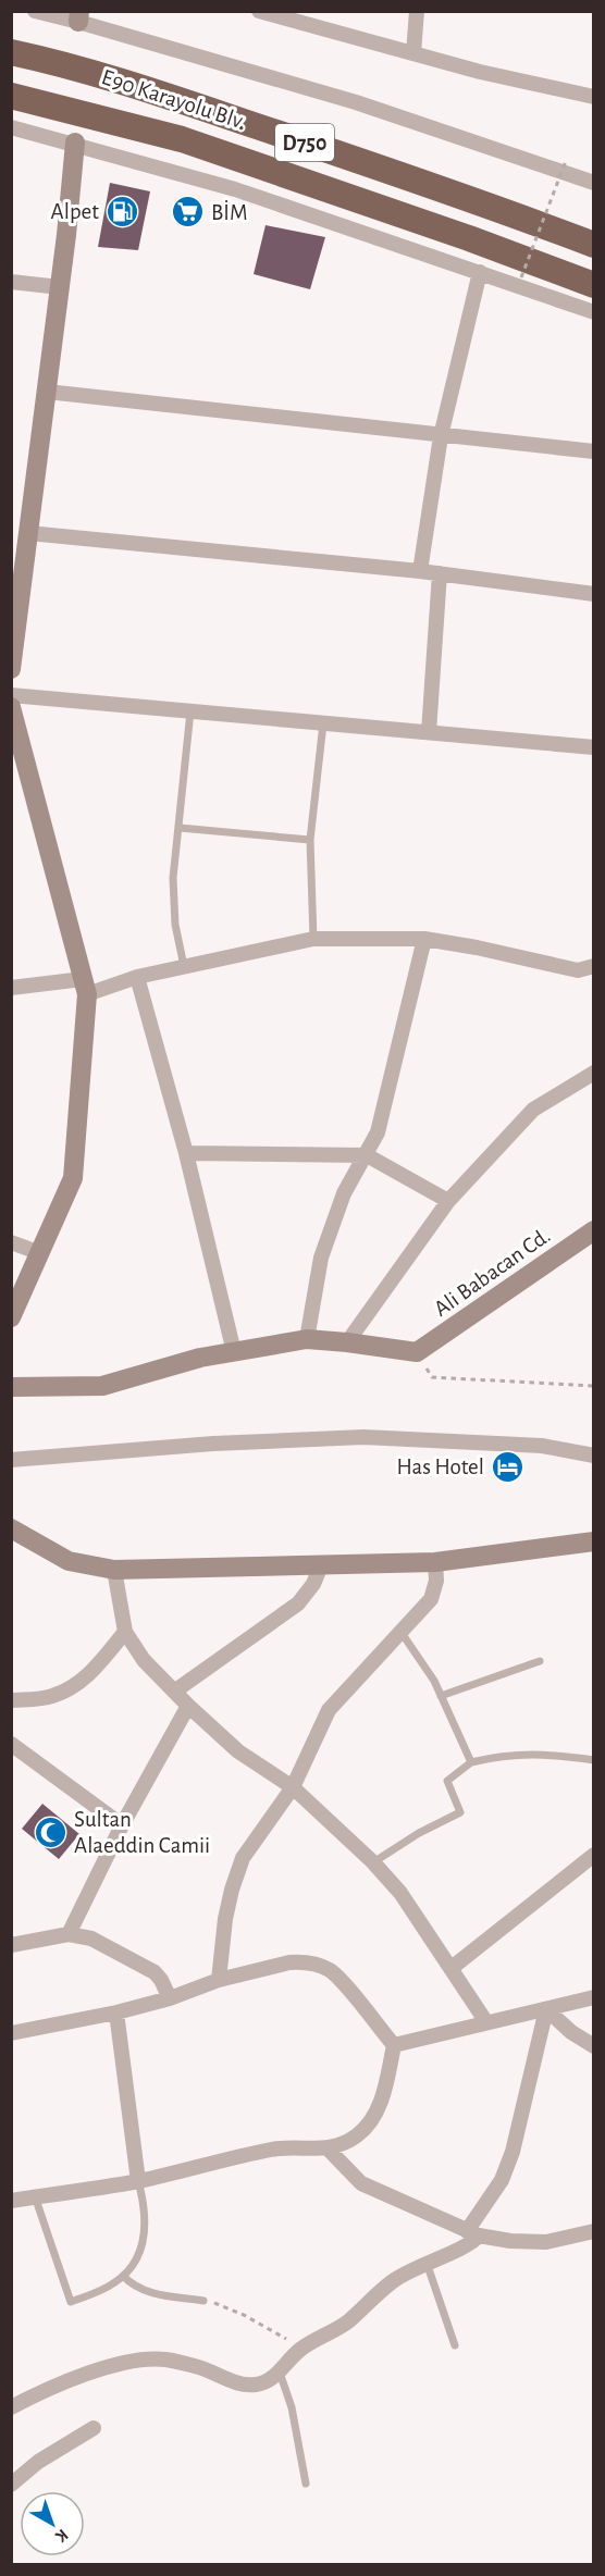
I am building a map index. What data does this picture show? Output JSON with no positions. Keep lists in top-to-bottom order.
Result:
{
  "streets": {
    "highway": ["E90 Karayolu Blv.", "D750"],
    "street": ["Ali Babacan Cd."]
  },
  "places": {
    "fuel station": ["Alpet"],
    "supermarket": ["BİM"],
    "hotel": ["Has Hotel"],
    "mosque": ["Sultan Alaeddin Camii"]
  },
  "north": "bottom right"
}
